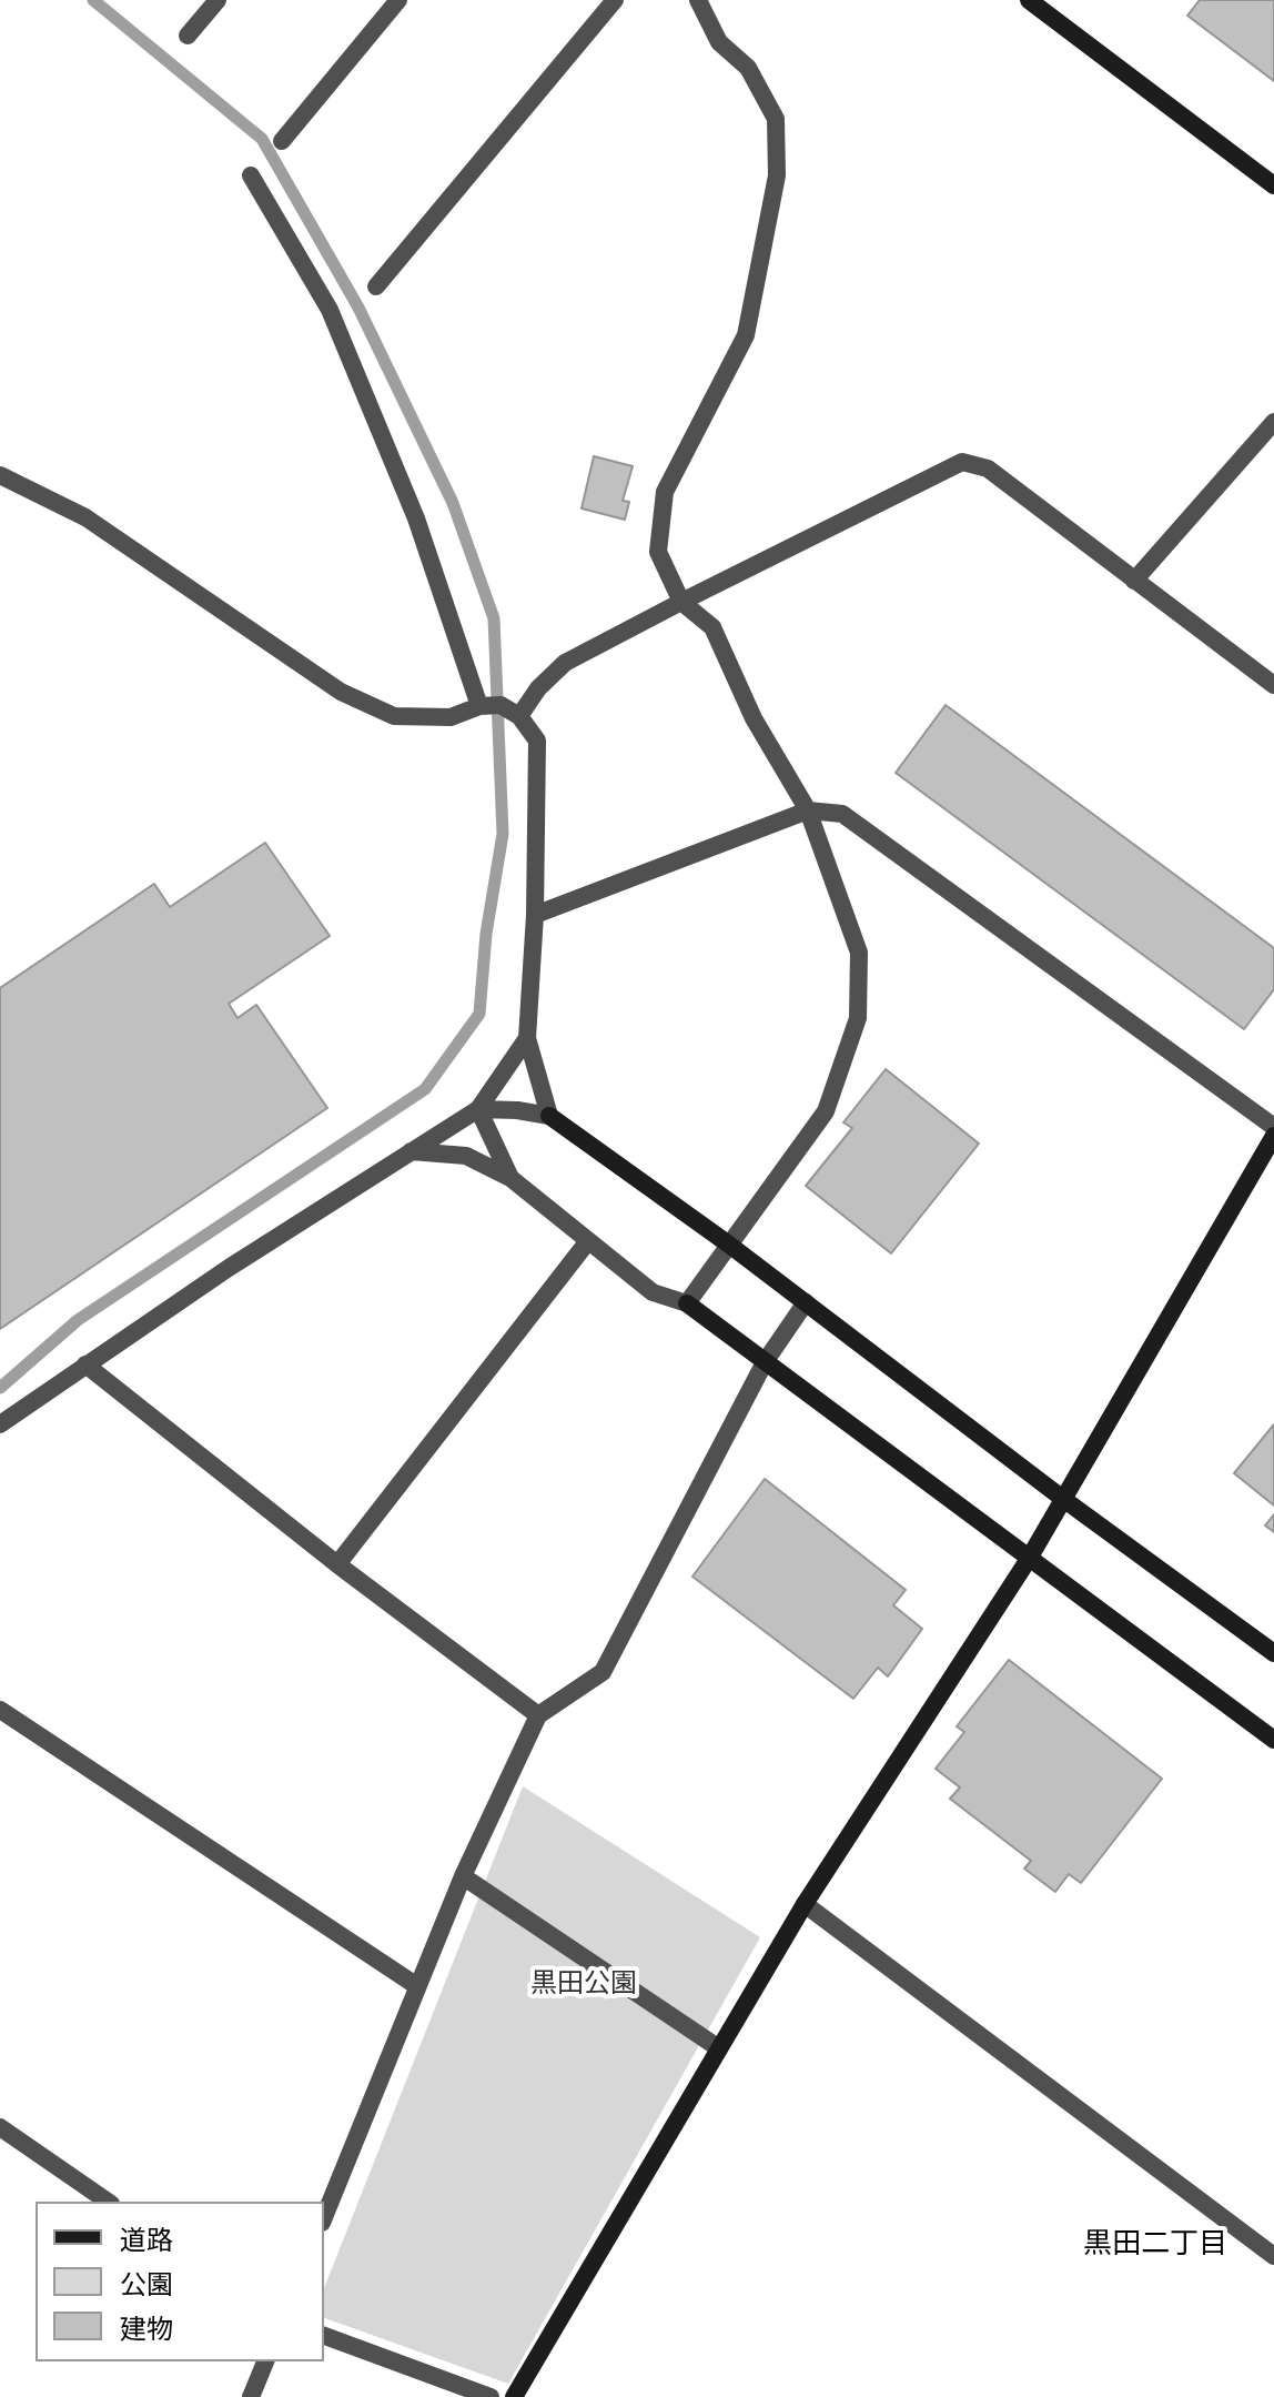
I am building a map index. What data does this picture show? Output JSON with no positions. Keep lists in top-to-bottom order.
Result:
{
  "districts": ["黒田二丁目"],
  "parks": ["黒田公園"],
  "legend": ["道路", "公園", "建物"]
}
